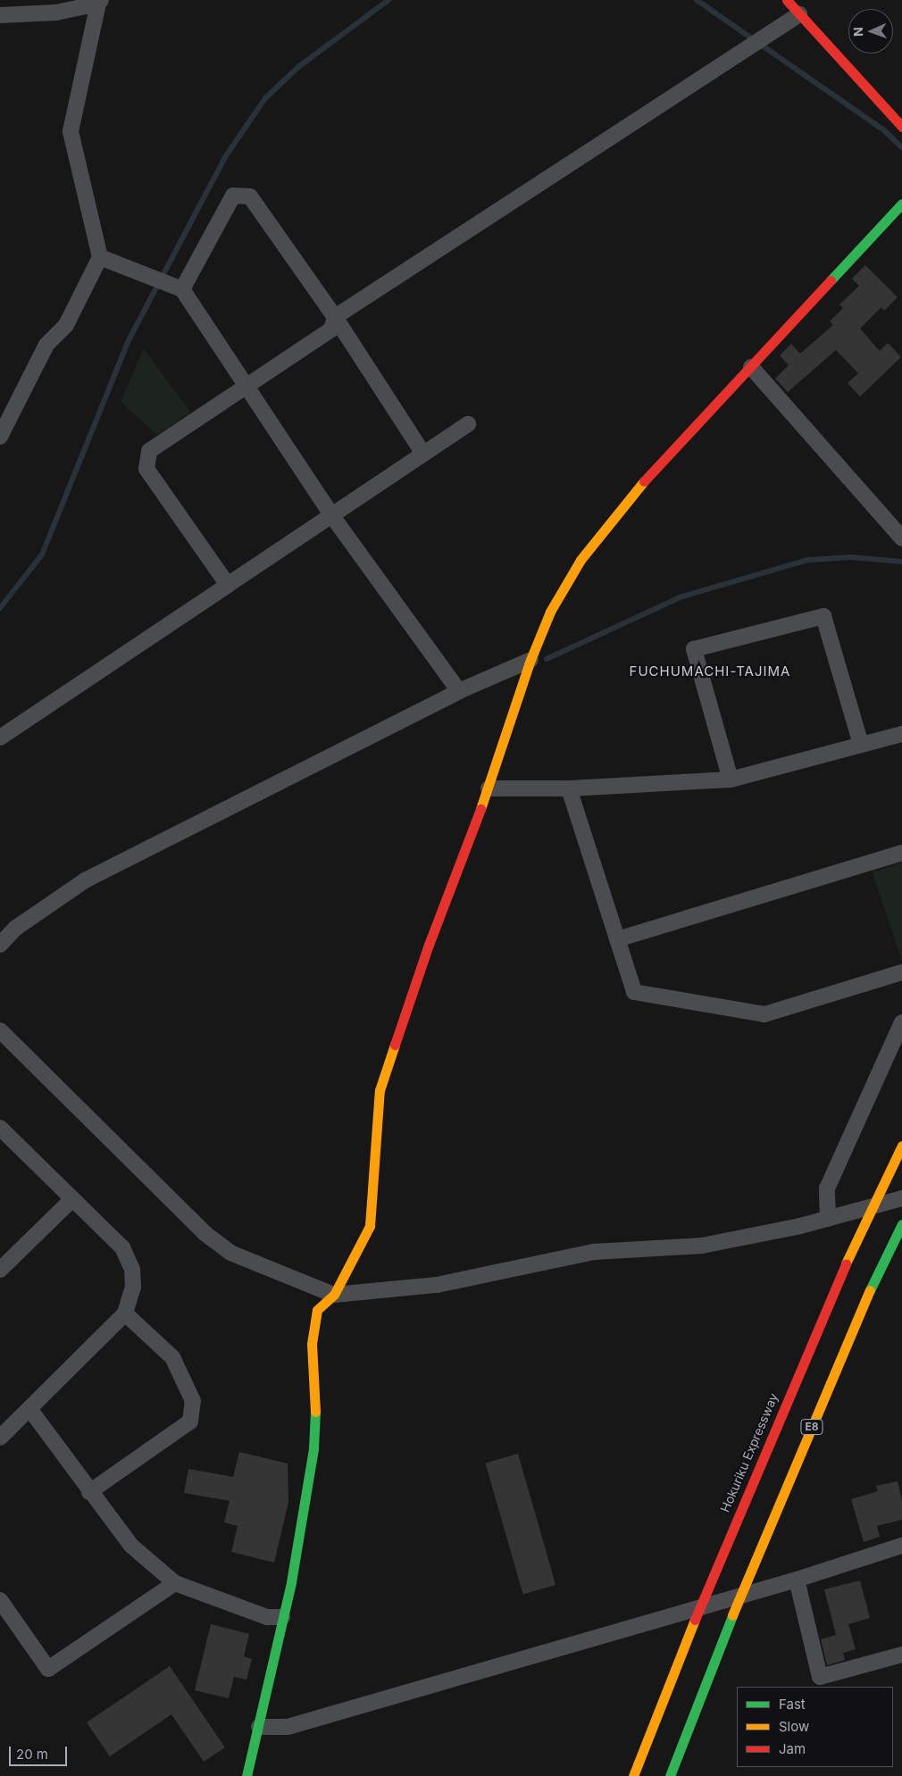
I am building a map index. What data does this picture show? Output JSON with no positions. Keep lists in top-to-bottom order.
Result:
{
  "streets": {
    "main road": ["E8", "Hokuriku Expressway"]
  },
  "districts": ["FUCHUMACHI-TAJIMA"],
  "legend": ["Fast", "Slow", "Jam"],
  "scale_bar": "20 m",
  "north": "left"
}
